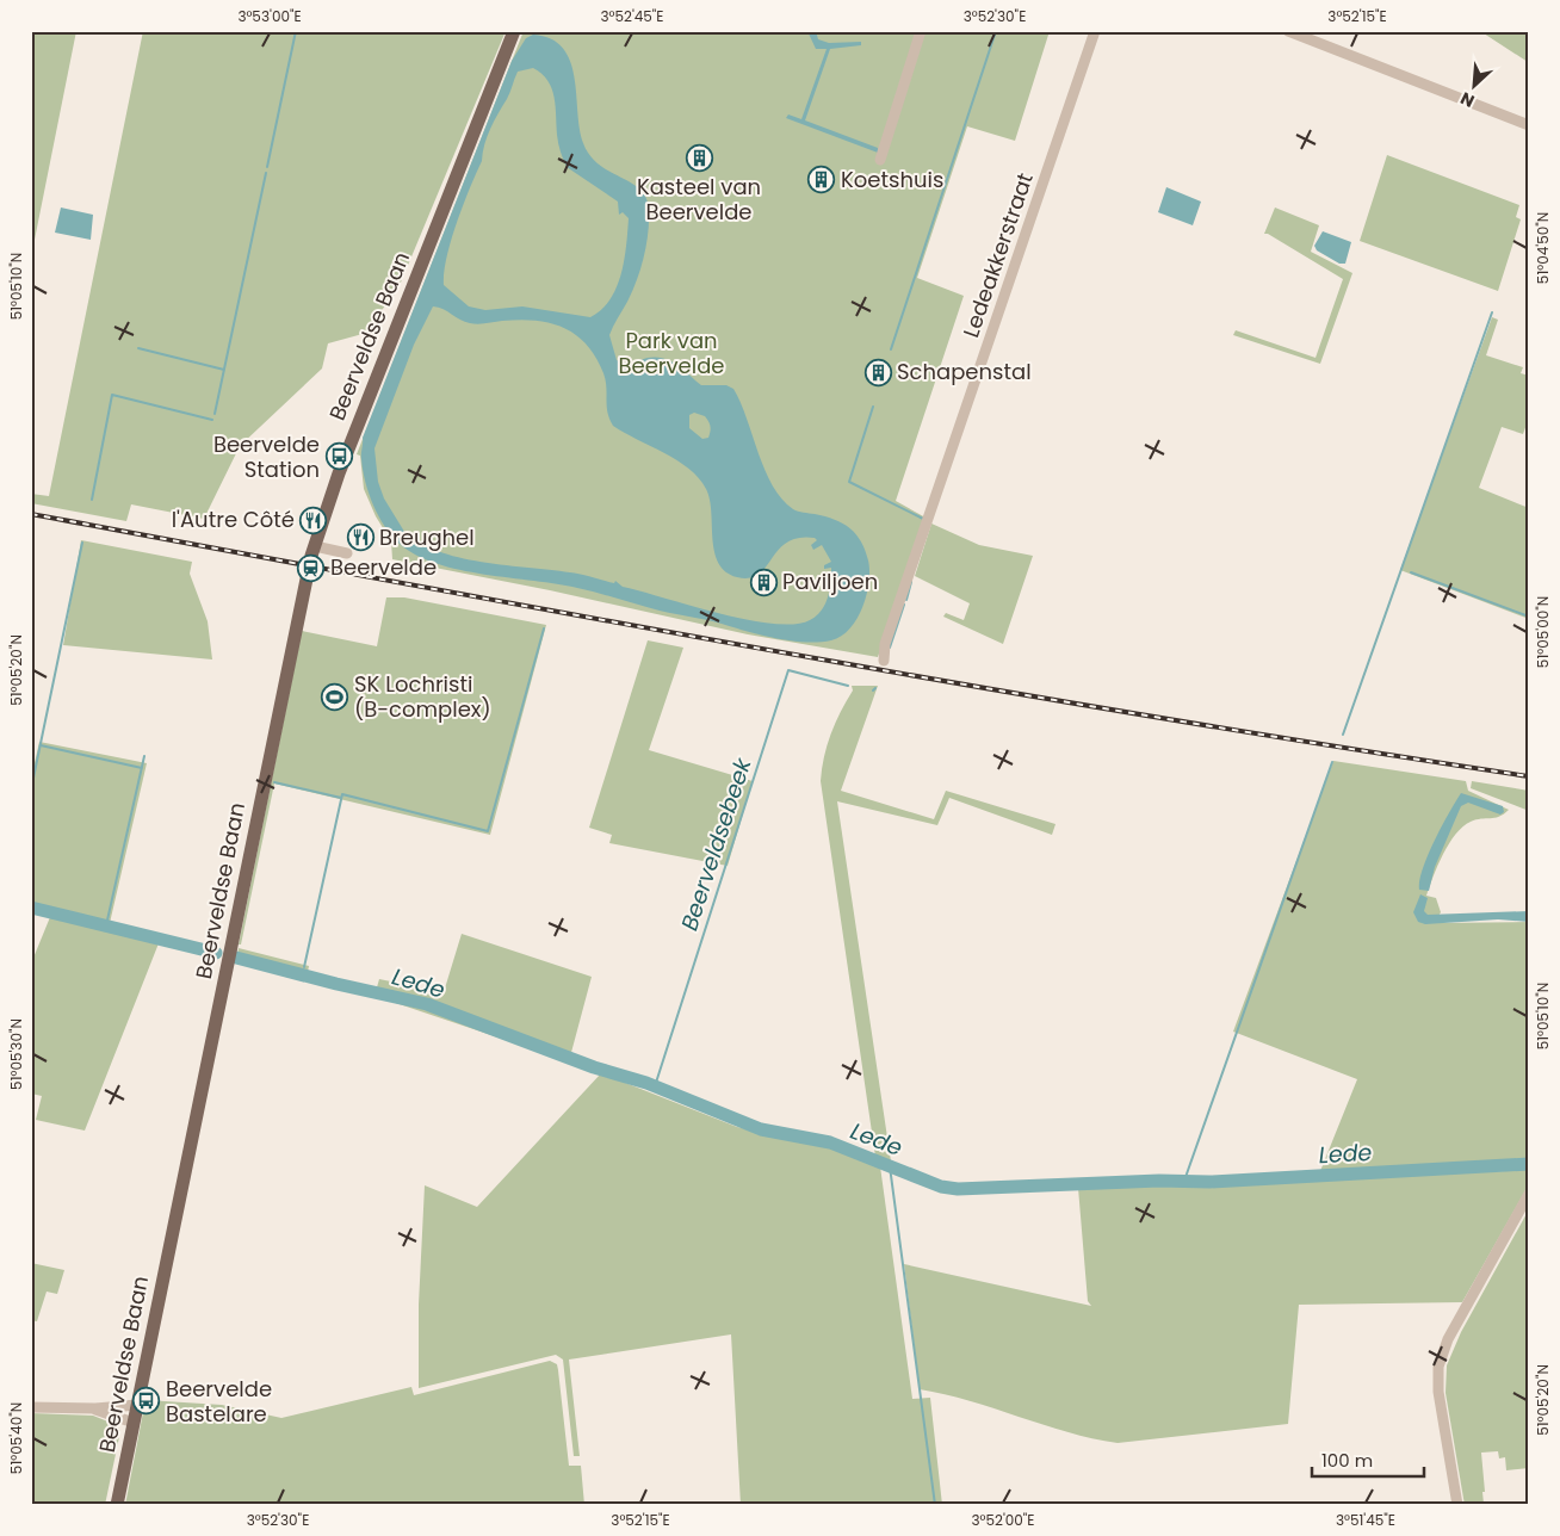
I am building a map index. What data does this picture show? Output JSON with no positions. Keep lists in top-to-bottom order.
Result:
{
  "streets": {
    "main road": ["Beerveldse Baan"],
    "street": ["Ledeakkerstraat"]
  },
  "water": ["Beerveldsebeek", "Lede"],
  "parks": ["Park van Beervelde"],
  "places": {
    "building": [
      "Kasteel van Beervelde",
      "Koetshuis",
      "Schapenstal",
      "Paviljoen"
    ],
    "bus stop": ["Beervelde Station", "Beervelde Bastelare"],
    "restaurant": ["l'Autre Côté", "Breughel"],
    "station": ["Beervelde"],
    "sports": ["SK Lochristi (B-complex)"]
  },
  "scale_bar": "100 m",
  "north": "bottom left",
  "coordinates": [
    "3°53'00\"E",
    "3°52'45\"E",
    "3°52'30\"E",
    "3°52'15\"E",
    "51°04'50\"N",
    "51°05'10\"N",
    "51°05'00\"N",
    "51°05'20\"N",
    "51°05'30\"N",
    "51°05'40\"N",
    "3°52'00\"E",
    "3°51'45\"E"
  ]
}
